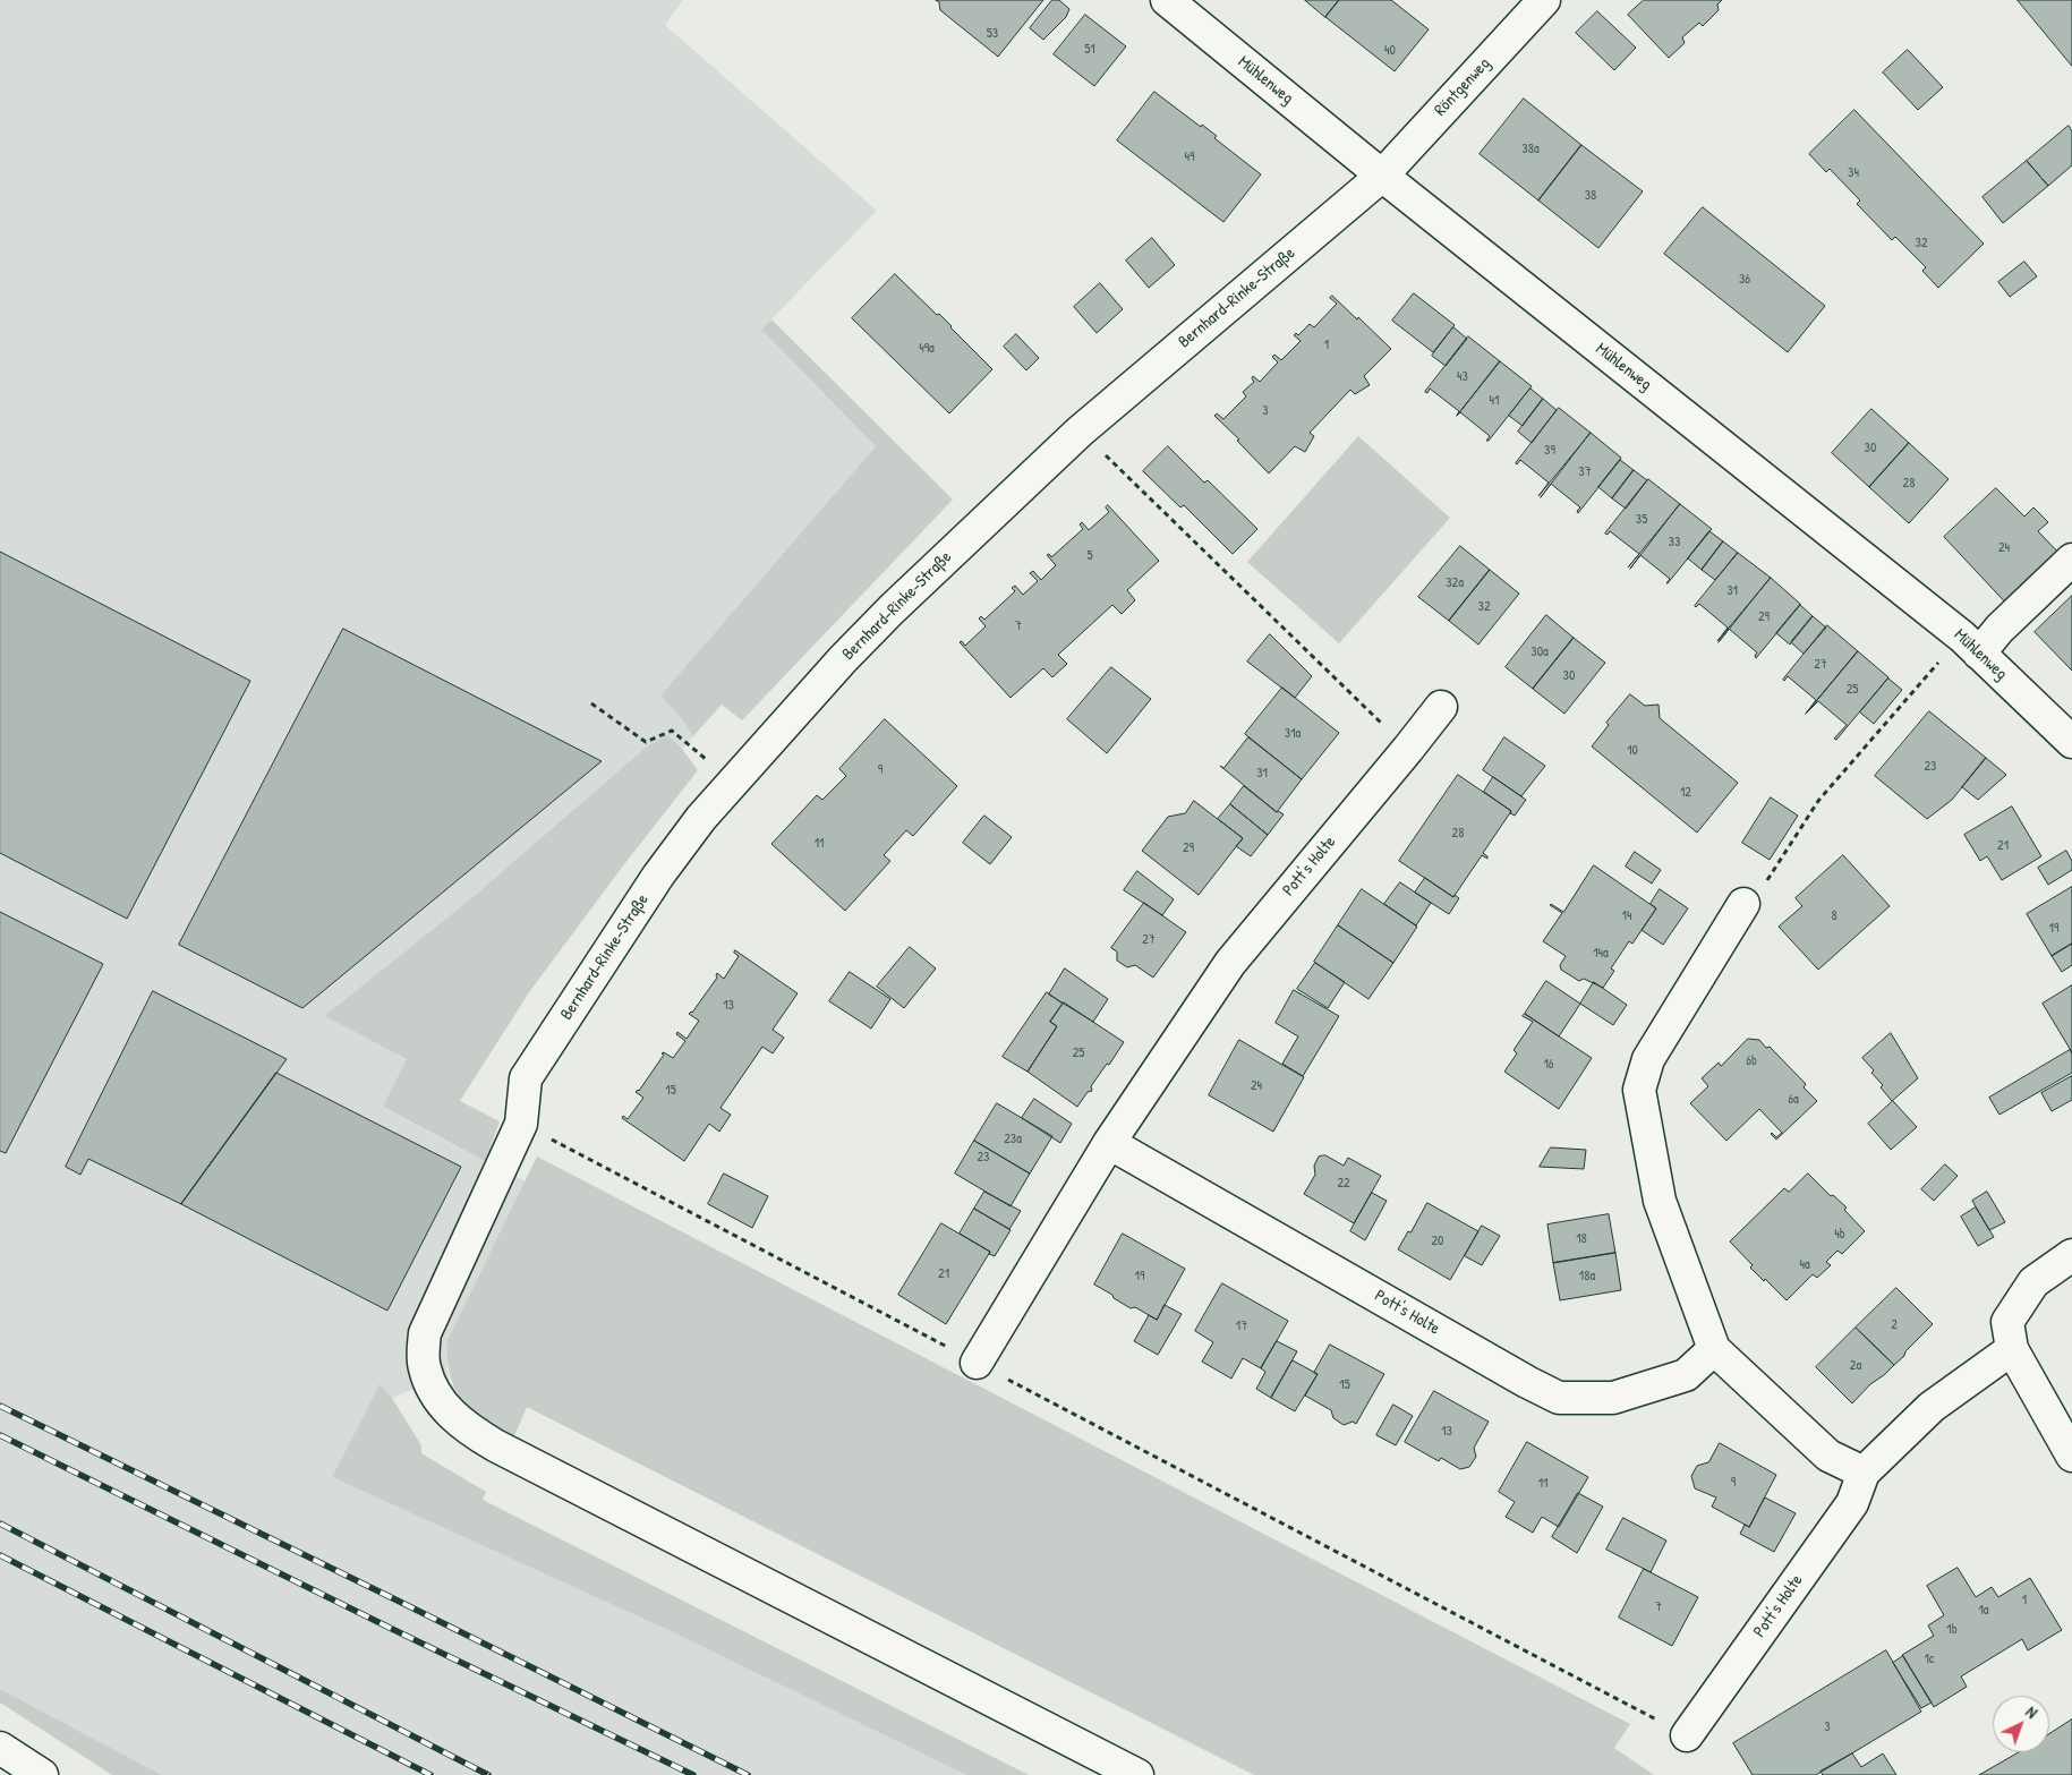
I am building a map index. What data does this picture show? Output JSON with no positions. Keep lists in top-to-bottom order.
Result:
{
  "streets": {
    "street": [
      "Mühlenweg",
      "Röntgenweg",
      "Bernhard-Rinke-Straße",
      "Pott's Holte"
    ]
  },
  "crossings": [
    ["Mühlenweg", "Röntgenweg"],
    ["Mühlenweg", "Bernhard-Rinke-Straße"],
    ["Röntgenweg", "Bernhard-Rinke-Straße"]
  ],
  "house_numbers": [
    "53",
    "51",
    "40",
    "38a",
    "49",
    "34",
    "38",
    "32",
    "36",
    "1",
    "49a",
    "43",
    "41",
    "3",
    "30",
    "39",
    "37",
    "28",
    "35",
    "33",
    "24",
    "5",
    "32a",
    "31",
    "32",
    "29",
    "7",
    "30a",
    "27",
    "30",
    "25",
    "31a",
    "10",
    "23",
    "9",
    "31",
    "12",
    "28",
    "11",
    "21",
    "29",
    "14",
    "8",
    "19",
    "27",
    "14a",
    "13",
    "25",
    "6b",
    "16",
    "24",
    "15",
    "6a",
    "23a",
    "23",
    "22",
    "4b",
    "18",
    "20",
    "4a",
    "21",
    "19",
    "18a",
    "2",
    "17",
    "2a",
    "15",
    "13",
    "9",
    "11",
    "1",
    "7",
    "1a",
    "1b",
    "1c",
    "3"
  ],
  "north": "top right"
}
